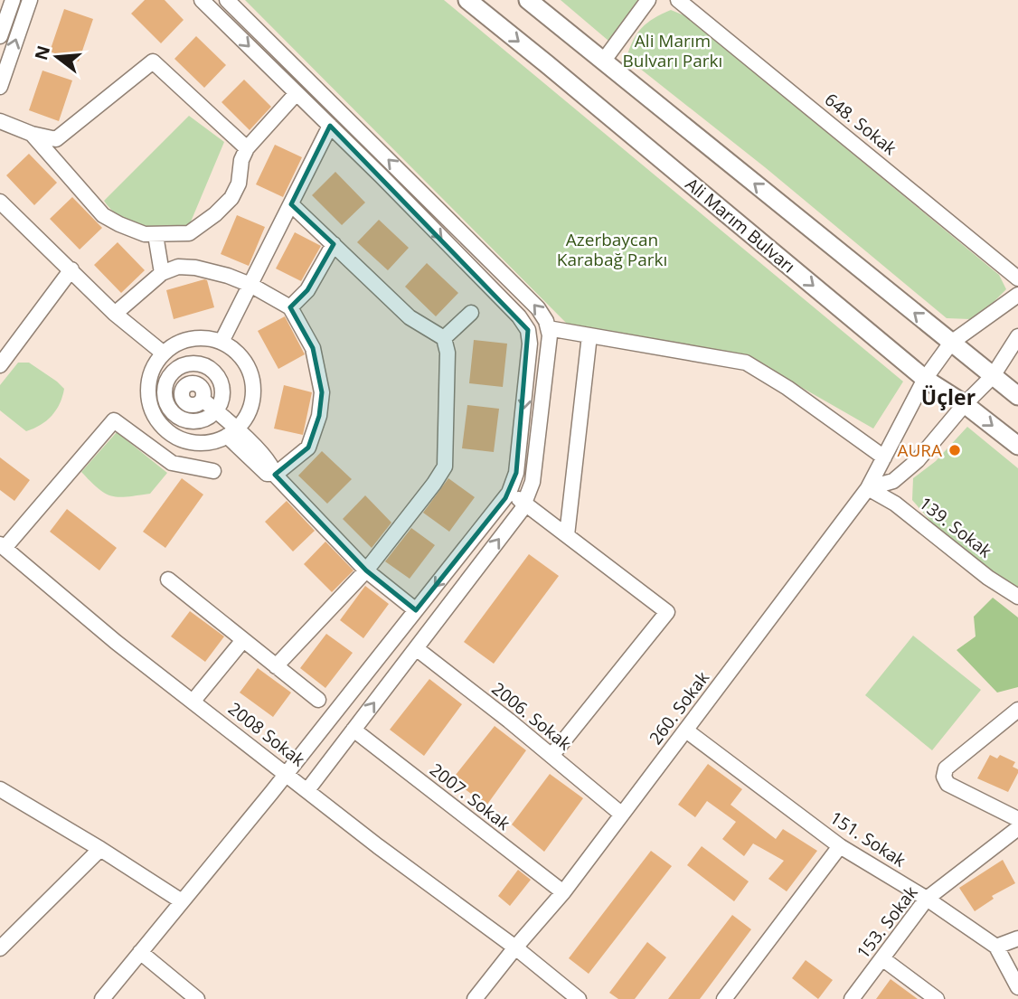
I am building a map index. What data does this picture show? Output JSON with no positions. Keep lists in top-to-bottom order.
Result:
{
  "streets": {
    "main road": ["Ali Marım Bulvarı"],
    "street": [
      "648. Sokak",
      "139. Sokak",
      "260. Sokak",
      "2006. Sokak",
      "2008 Sokak",
      "2007. Sokak",
      "151. Sokak",
      "153. Sokak"
    ]
  },
  "crossings": [
    ["Ali Marım Bulvarı", "260. Sokak"],
    ["139. Sokak", "260. Sokak"],
    ["260. Sokak", "2006. Sokak"],
    ["260. Sokak", "2008 Sokak"],
    ["260. Sokak", "2007. Sokak"],
    ["260. Sokak", "151. Sokak"],
    ["151. Sokak", "153. Sokak"]
  ],
  "districts": ["Üçler"],
  "parks": ["Ali Marım Bulvarı Parkı", "Azerbaycan Karabağ Parkı"],
  "places": ["AURA"],
  "north": "left"
}
